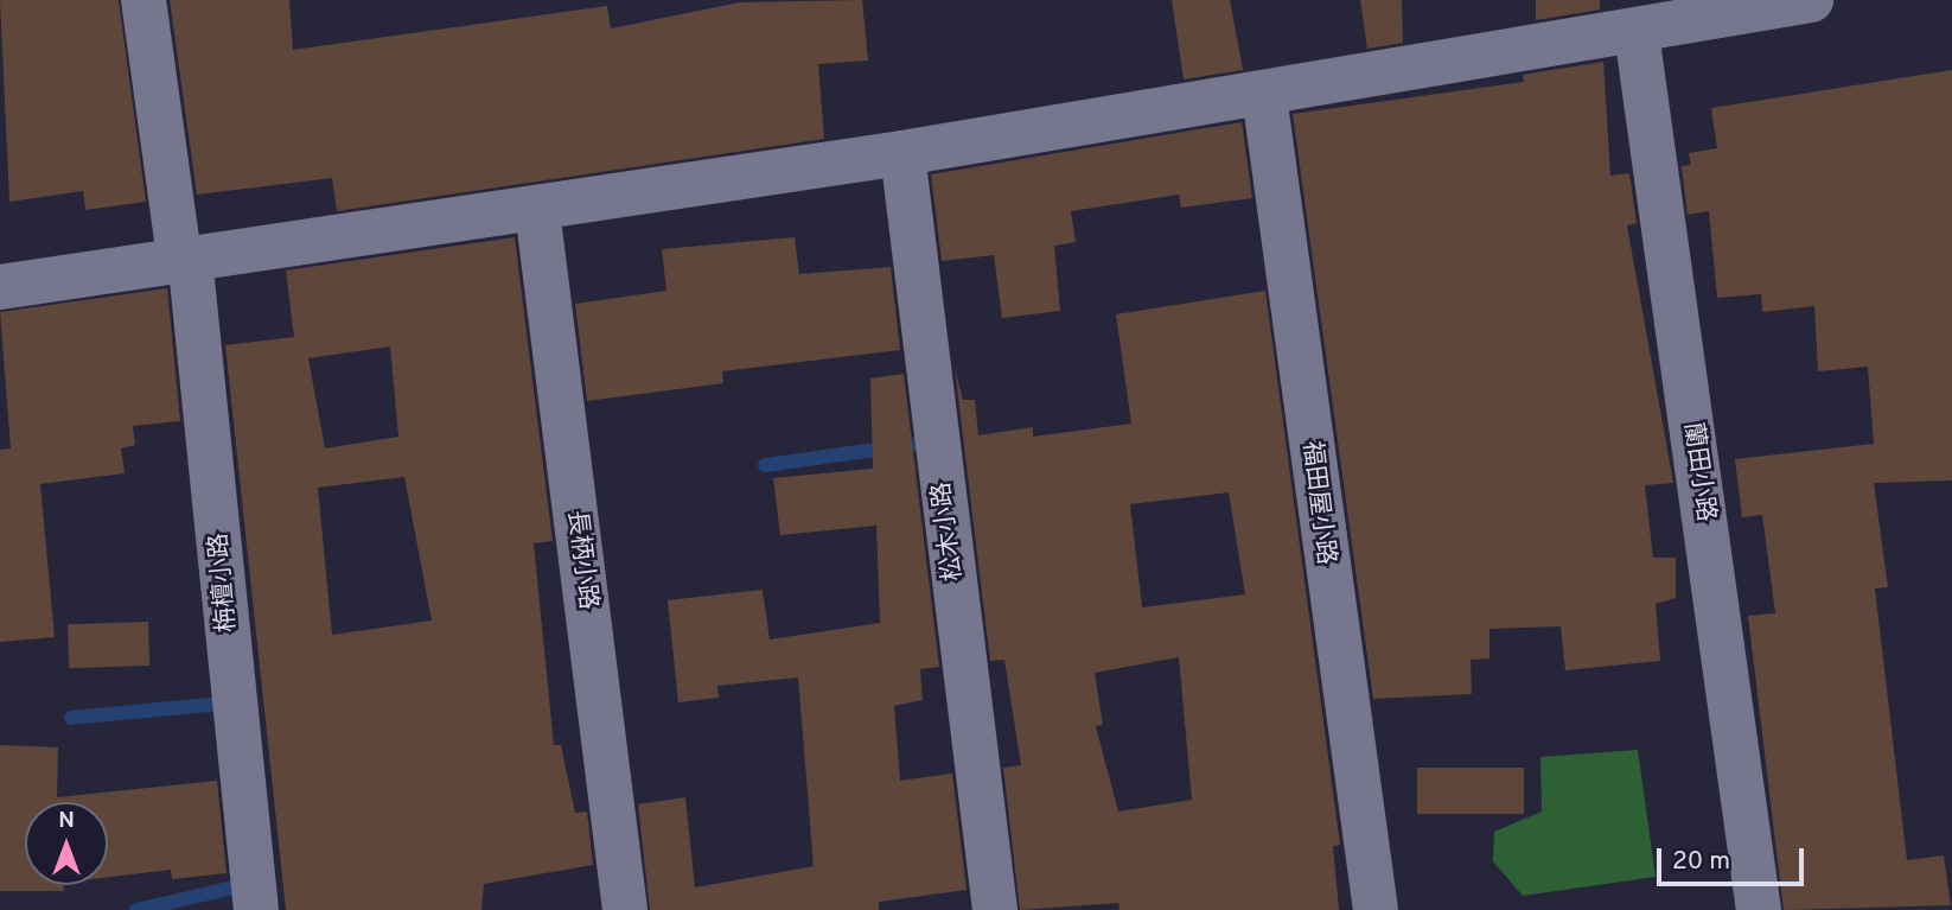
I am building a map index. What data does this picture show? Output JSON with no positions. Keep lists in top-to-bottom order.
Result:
{
  "streets": {
    "street": [
      "蘭田小路",
      "福田屋小路",
      "松木小路",
      "長柄小路",
      "栴檀小路"
    ]
  },
  "scale_bar": "20 m",
  "north": "top"
}
